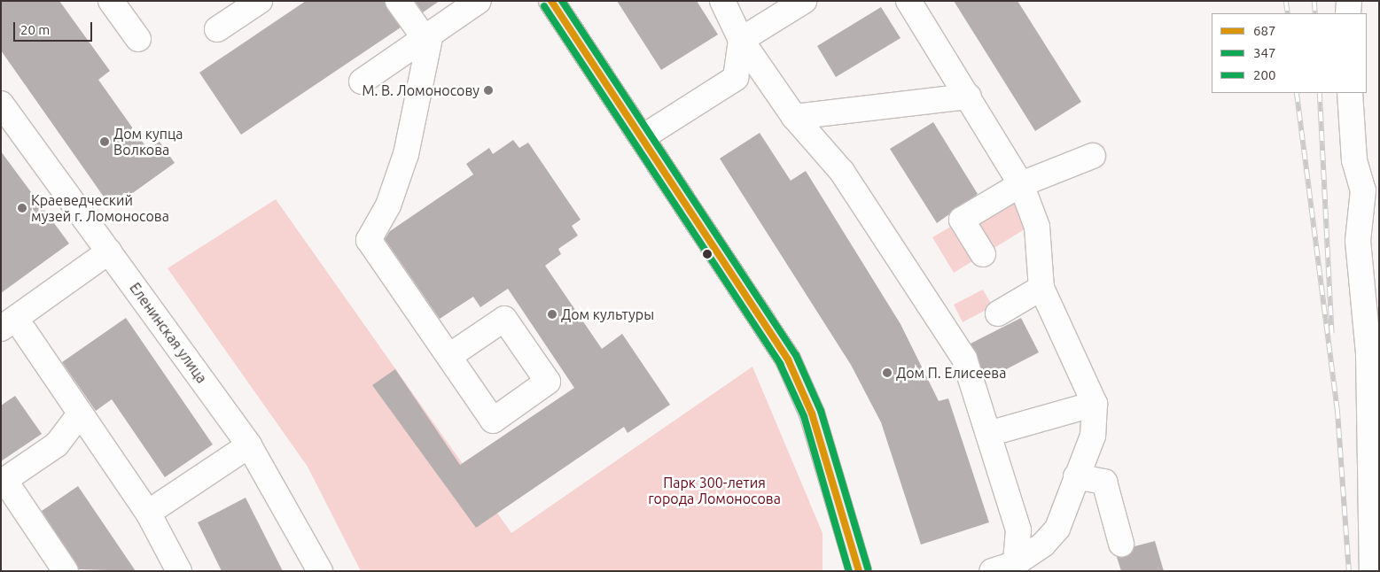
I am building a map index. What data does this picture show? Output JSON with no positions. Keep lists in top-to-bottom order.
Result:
{
  "streets": {
    "street": ["Еленинская улица"]
  },
  "parks": ["Парк 300-летия города Ломоносова"],
  "places": [
    "М. В. Ломоносову",
    "Дом купца Волкова",
    "Краеведческий музей г. Ломоносова",
    "Дом культуры",
    "Дом П. Елисеева"
  ],
  "lines": ["transit line 687", "transit line 200", "transit line 347"],
  "legend": ["687", "347", "200"],
  "scale_bar": "20 m"
}
